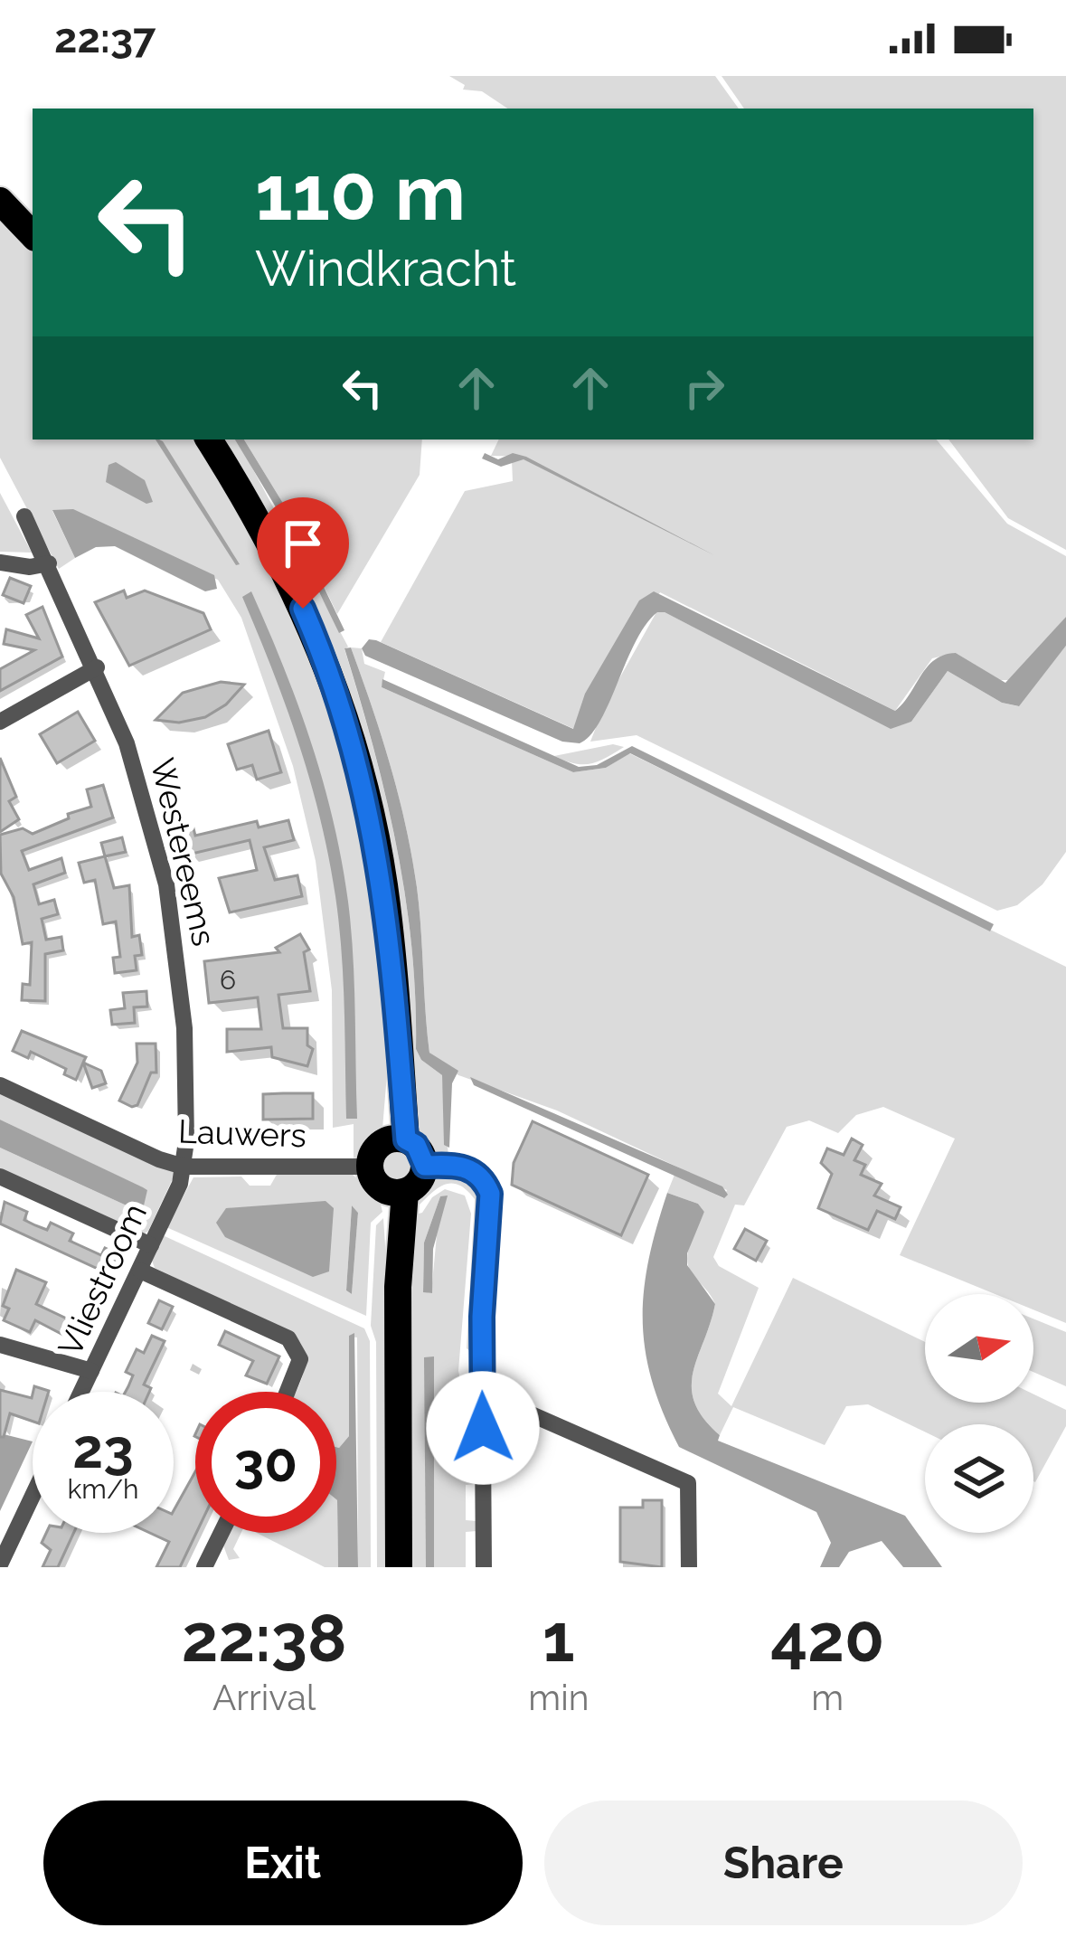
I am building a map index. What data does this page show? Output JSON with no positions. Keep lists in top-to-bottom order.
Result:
{
  "streets": {
    "street": ["Westereems", "Lauwers", "Vliestroom"]
  },
  "crossings": [
    ["Westereems", "Lauwers"],
    ["Westereems", "Vliestroom"],
    ["Lauwers", "Vliestroom"]
  ],
  "house_numbers": ["6"],
  "north": "right",
  "page": {
    "status": "22:37",
    "turn": ["110 m", "Windkracht"],
    "speed": "23 km/h",
    "limit": "30",
    "eta": [
      "22:38",
      "Arrival",
      "1",
      "min",
      "420",
      "m"
    ],
    "buttons": ["Exit", "Share"]
  }
}
